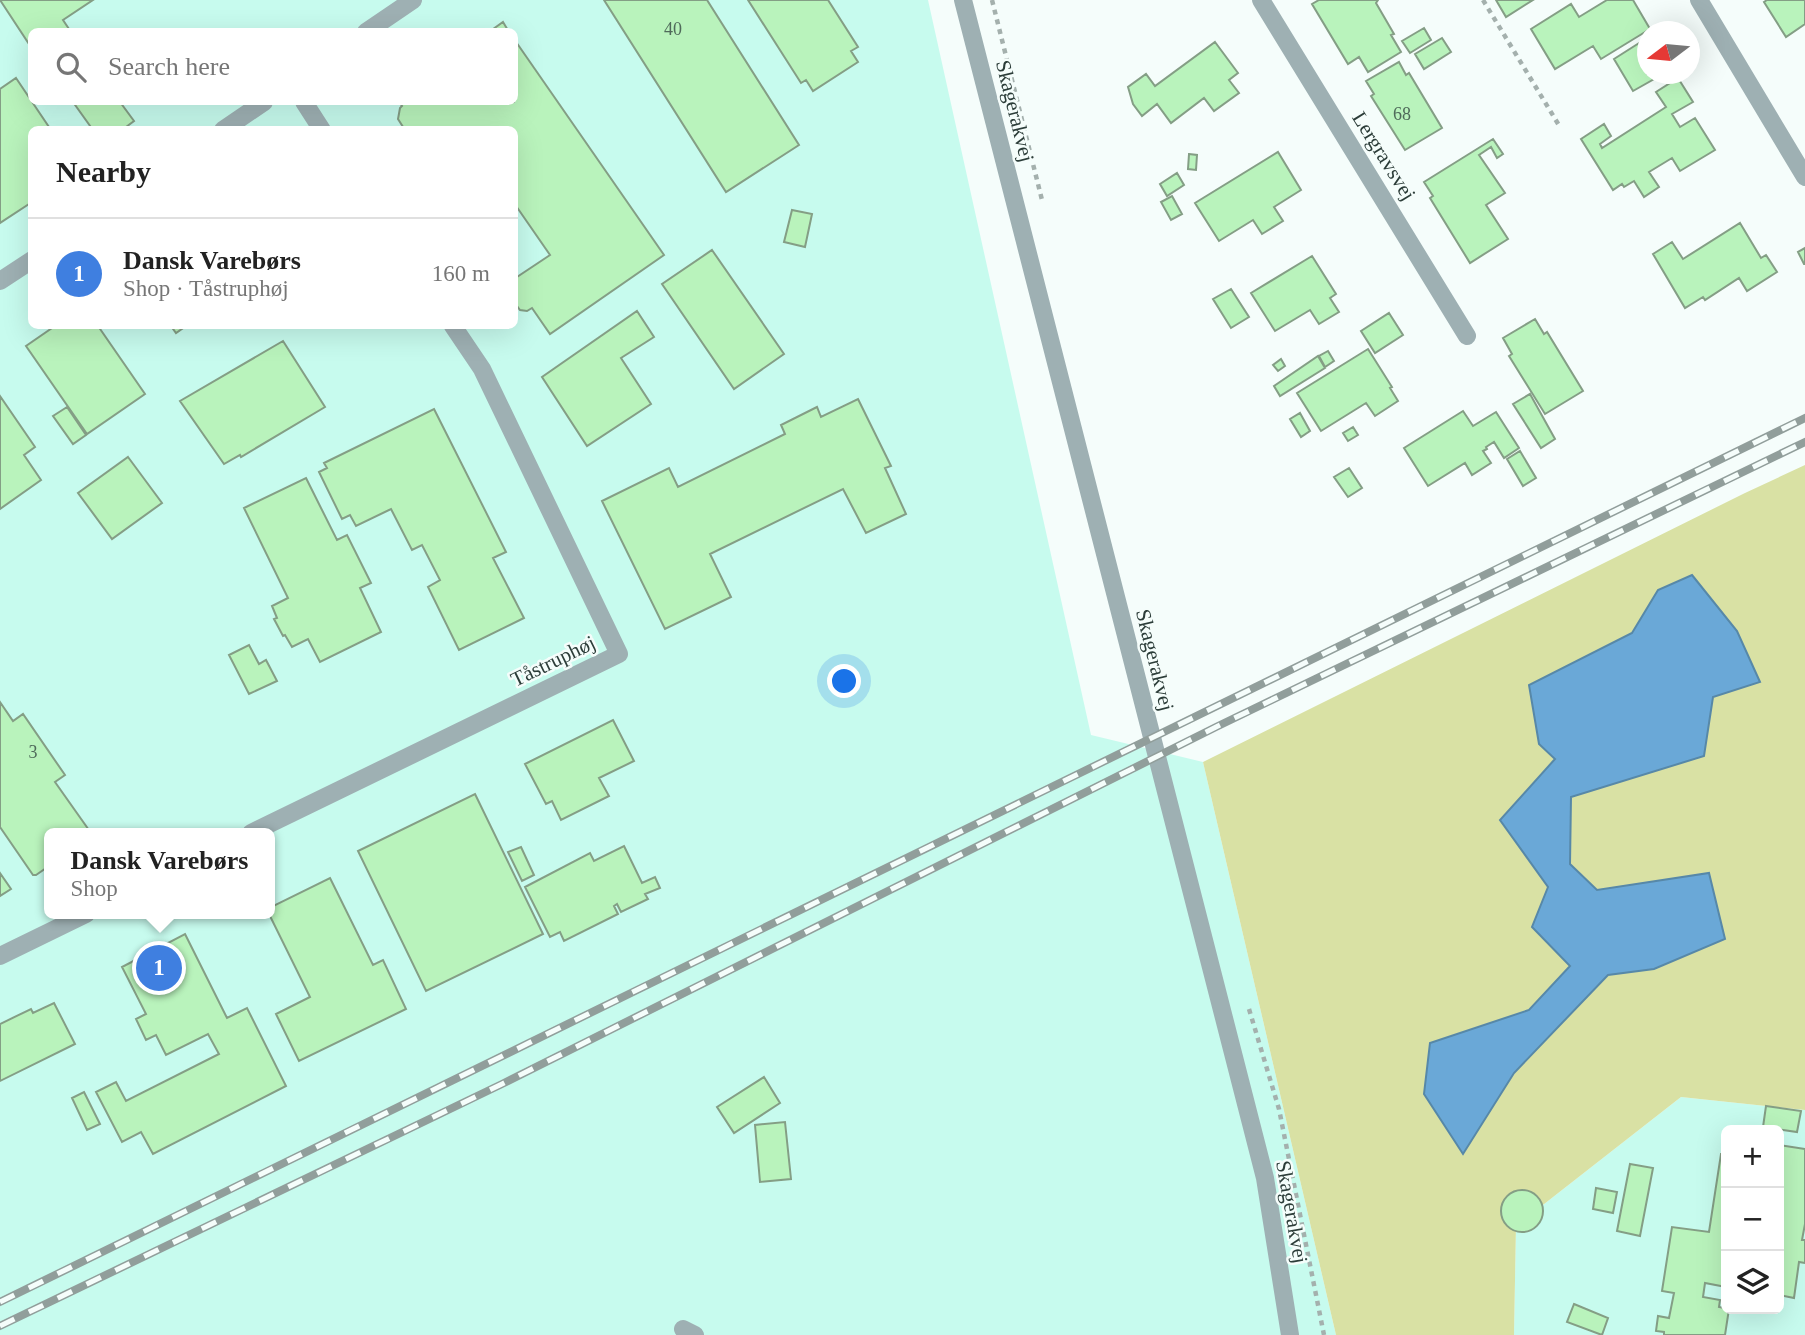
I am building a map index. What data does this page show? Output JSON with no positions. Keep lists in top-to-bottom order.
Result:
{
  "streets": {
    "street": ["Skagerakvej", "Lergravsvej", "Tåstruphøj"]
  },
  "house_numbers": ["40", "68", "3"],
  "north": "left",
  "page": {
    "search": "Search here",
    "heading": "Nearby",
    "list": [
      {
        "mark": "1",
        "name": "Dansk Varebørs",
        "note": "Shop · Tåstruphøj",
        "value": "160 m"
      }
    ],
    "popup": ["Dansk Varebørs", "Shop"],
    "pins": "1",
    "map_buttons": ["+", "−"]
  }
}
